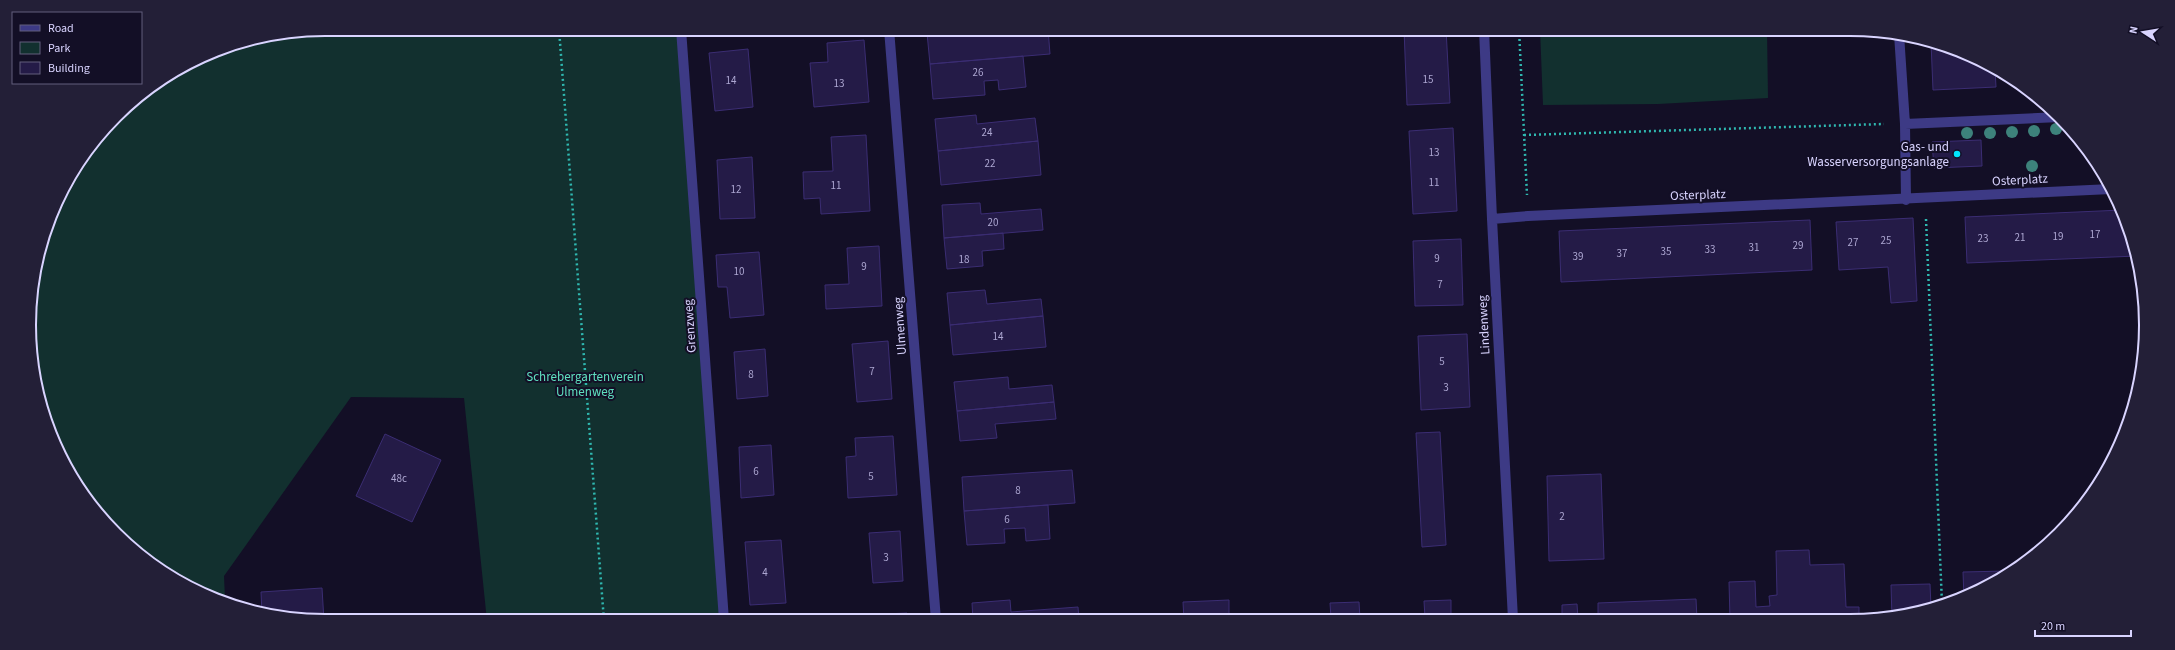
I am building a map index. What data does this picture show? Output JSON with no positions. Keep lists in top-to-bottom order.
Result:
{
  "streets": {
    "street": [
      "Osterplatz",
      "Lindenweg",
      "Grenzweg",
      "Ulmenweg"
    ]
  },
  "crossings": [
    ["Osterplatz", "Lindenweg"]
  ],
  "parks": ["Schrebergartenverein Ulmenweg"],
  "places": ["Gas- und Wasserversorgungsanlage"],
  "house_numbers": [
    "26",
    "15",
    "14",
    "13",
    "24",
    "13",
    "22",
    "11",
    "11",
    "12",
    "20",
    "17",
    "19",
    "21",
    "23",
    "25",
    "27",
    "29",
    "31",
    "33",
    "35",
    "37",
    "39",
    "9",
    "18",
    "9",
    "10",
    "7",
    "14",
    "5",
    "7",
    "8",
    "3",
    "6",
    "5",
    "48c",
    "8",
    "2",
    "6",
    "3",
    "4"
  ],
  "legend": ["Road", "Park", "Building"],
  "scale_bar": "20 m",
  "north": "left"
}
